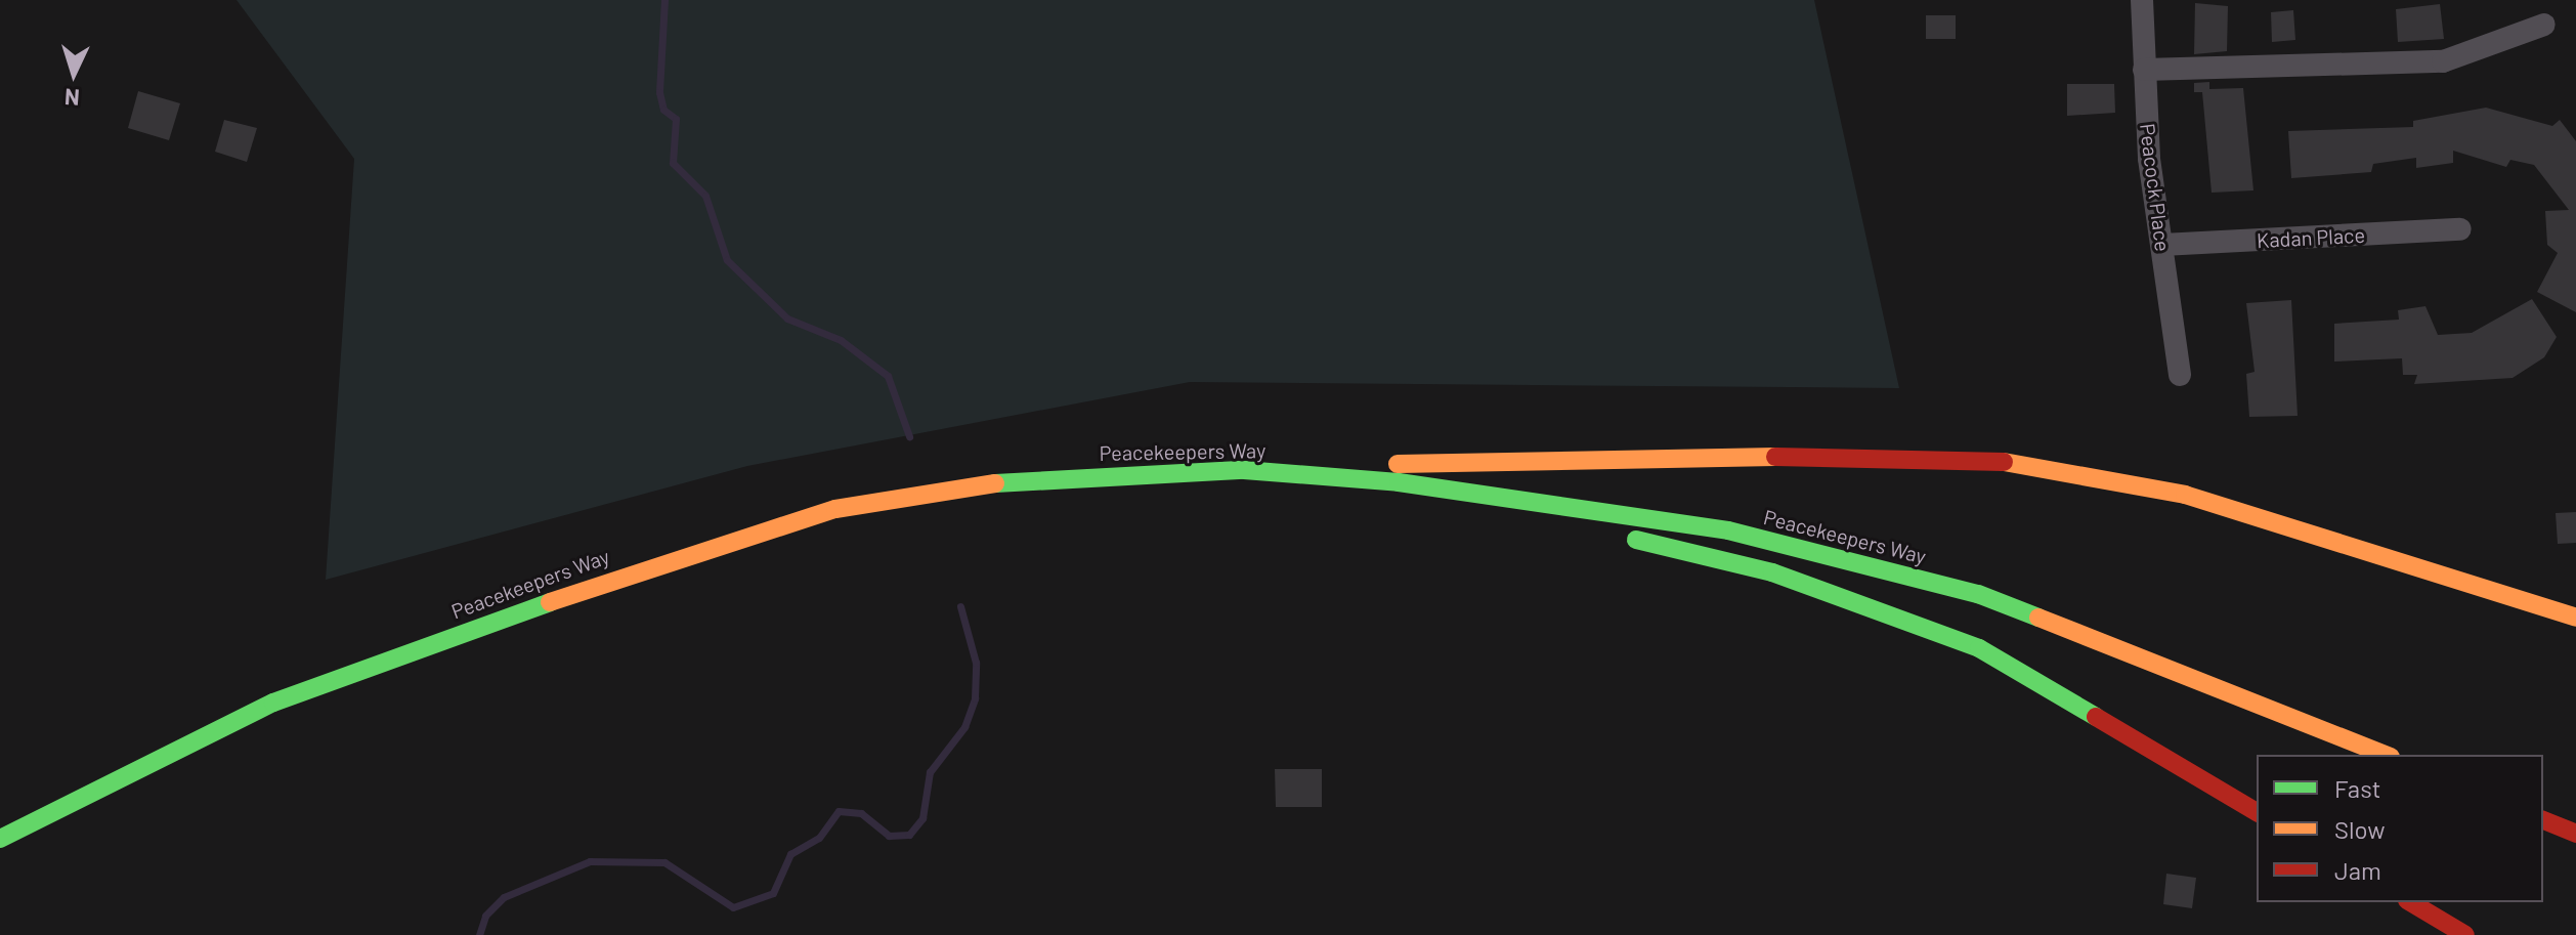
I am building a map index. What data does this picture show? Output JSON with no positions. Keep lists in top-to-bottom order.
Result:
{
  "streets": {
    "highway": ["Peacekeepers Way"],
    "street": ["Peacock Place", "Kadan Place"]
  },
  "crossings": [
    ["Peacock Place", "Kadan Place"]
  ],
  "legend": ["Fast", "Slow", "Jam"],
  "north": "bottom"
}
